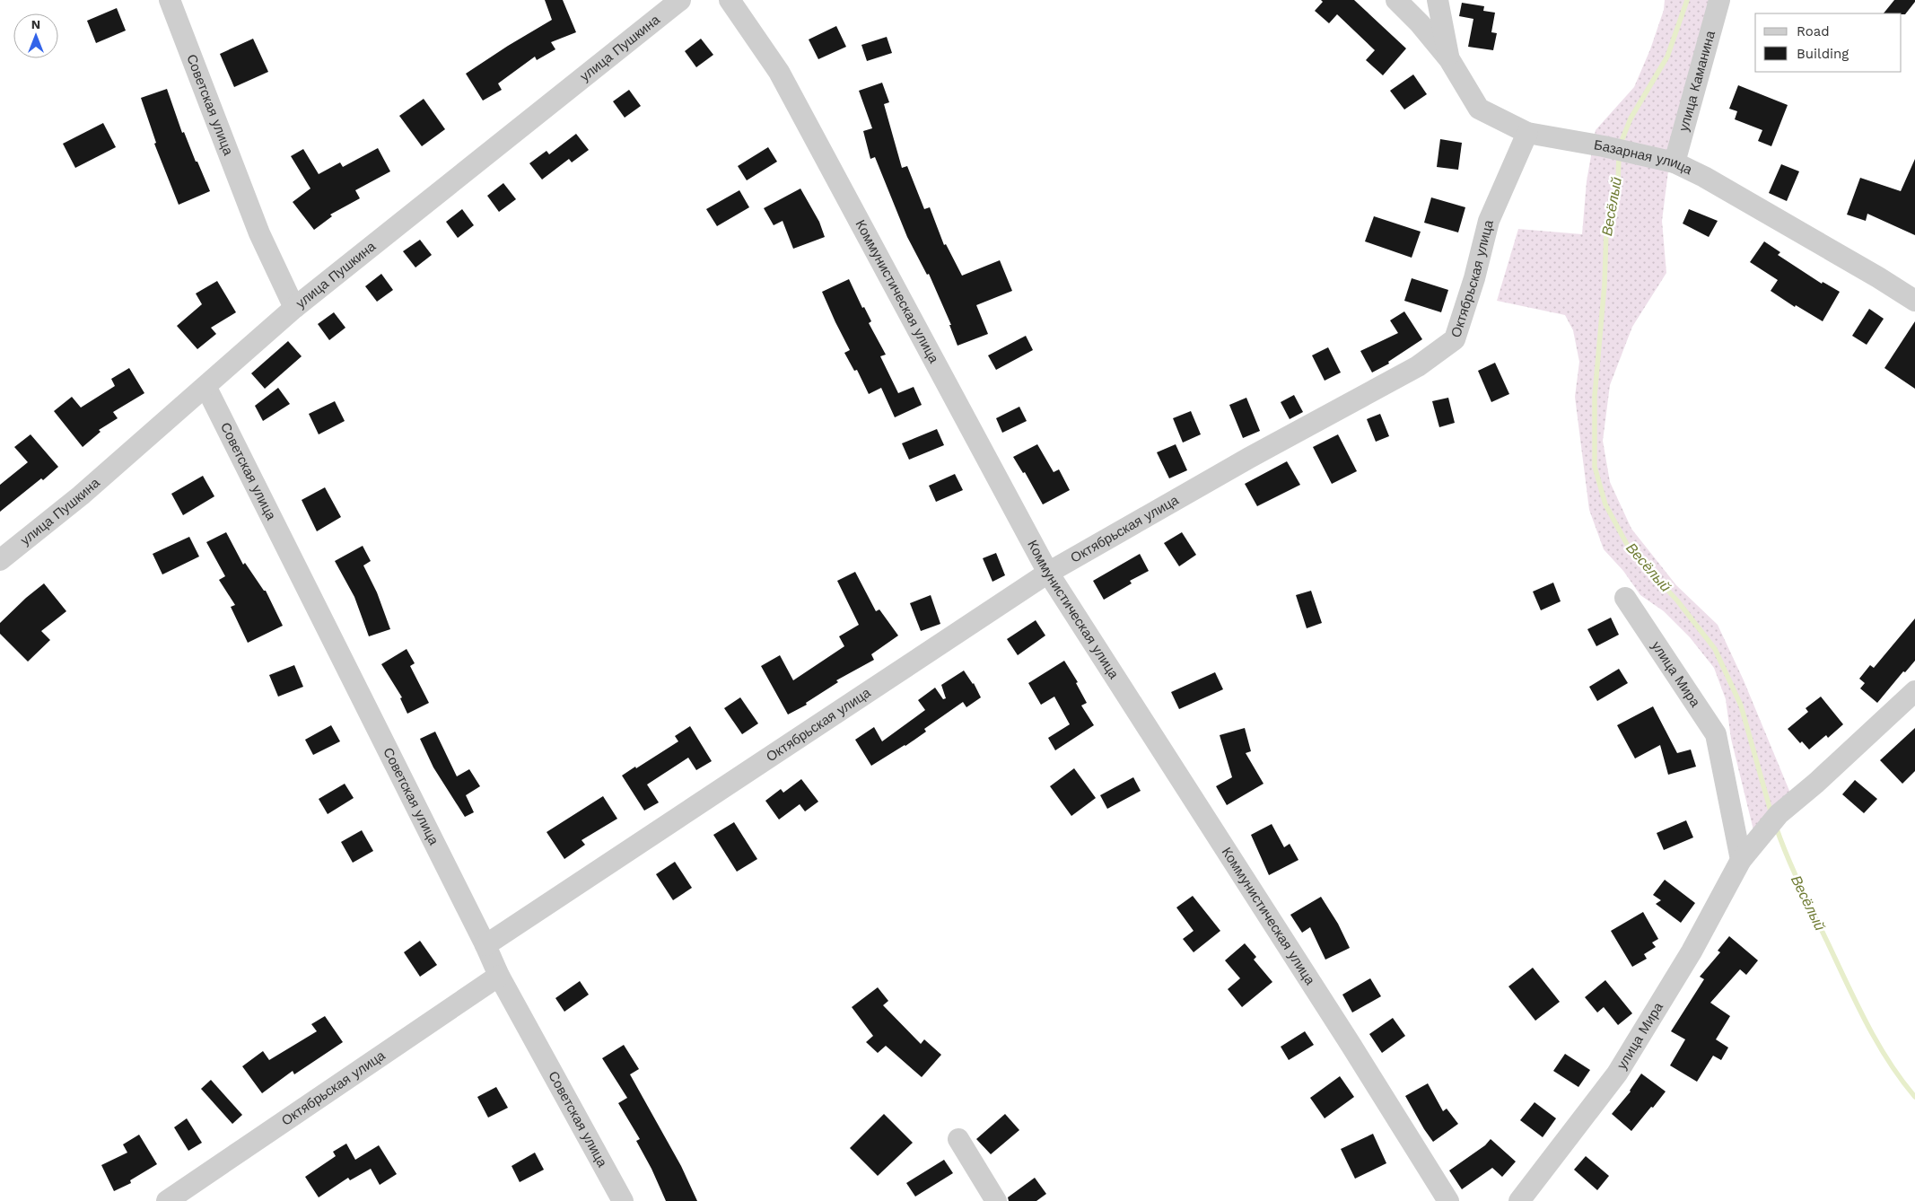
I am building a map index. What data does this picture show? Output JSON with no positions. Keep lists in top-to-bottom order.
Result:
{
  "streets": {
    "street": [
      "улица Пушкина",
      "улица Каманина",
      "Советская улица",
      "Базарная улица",
      "Октябрьская улица",
      "Коммунистическая улица",
      "улица Мира"
    ]
  },
  "crossings": [
    ["улица Пушкина", "Советская улица"],
    ["улица Каманина", "Базарная улица"],
    ["Советская улица", "Октябрьская улица"],
    ["Базарная улица", "Октябрьская улица"],
    ["Октябрьская улица", "Коммунистическая улица"]
  ],
  "water": ["Весёлый"],
  "legend": ["Road", "Building"],
  "north": "top"
}
